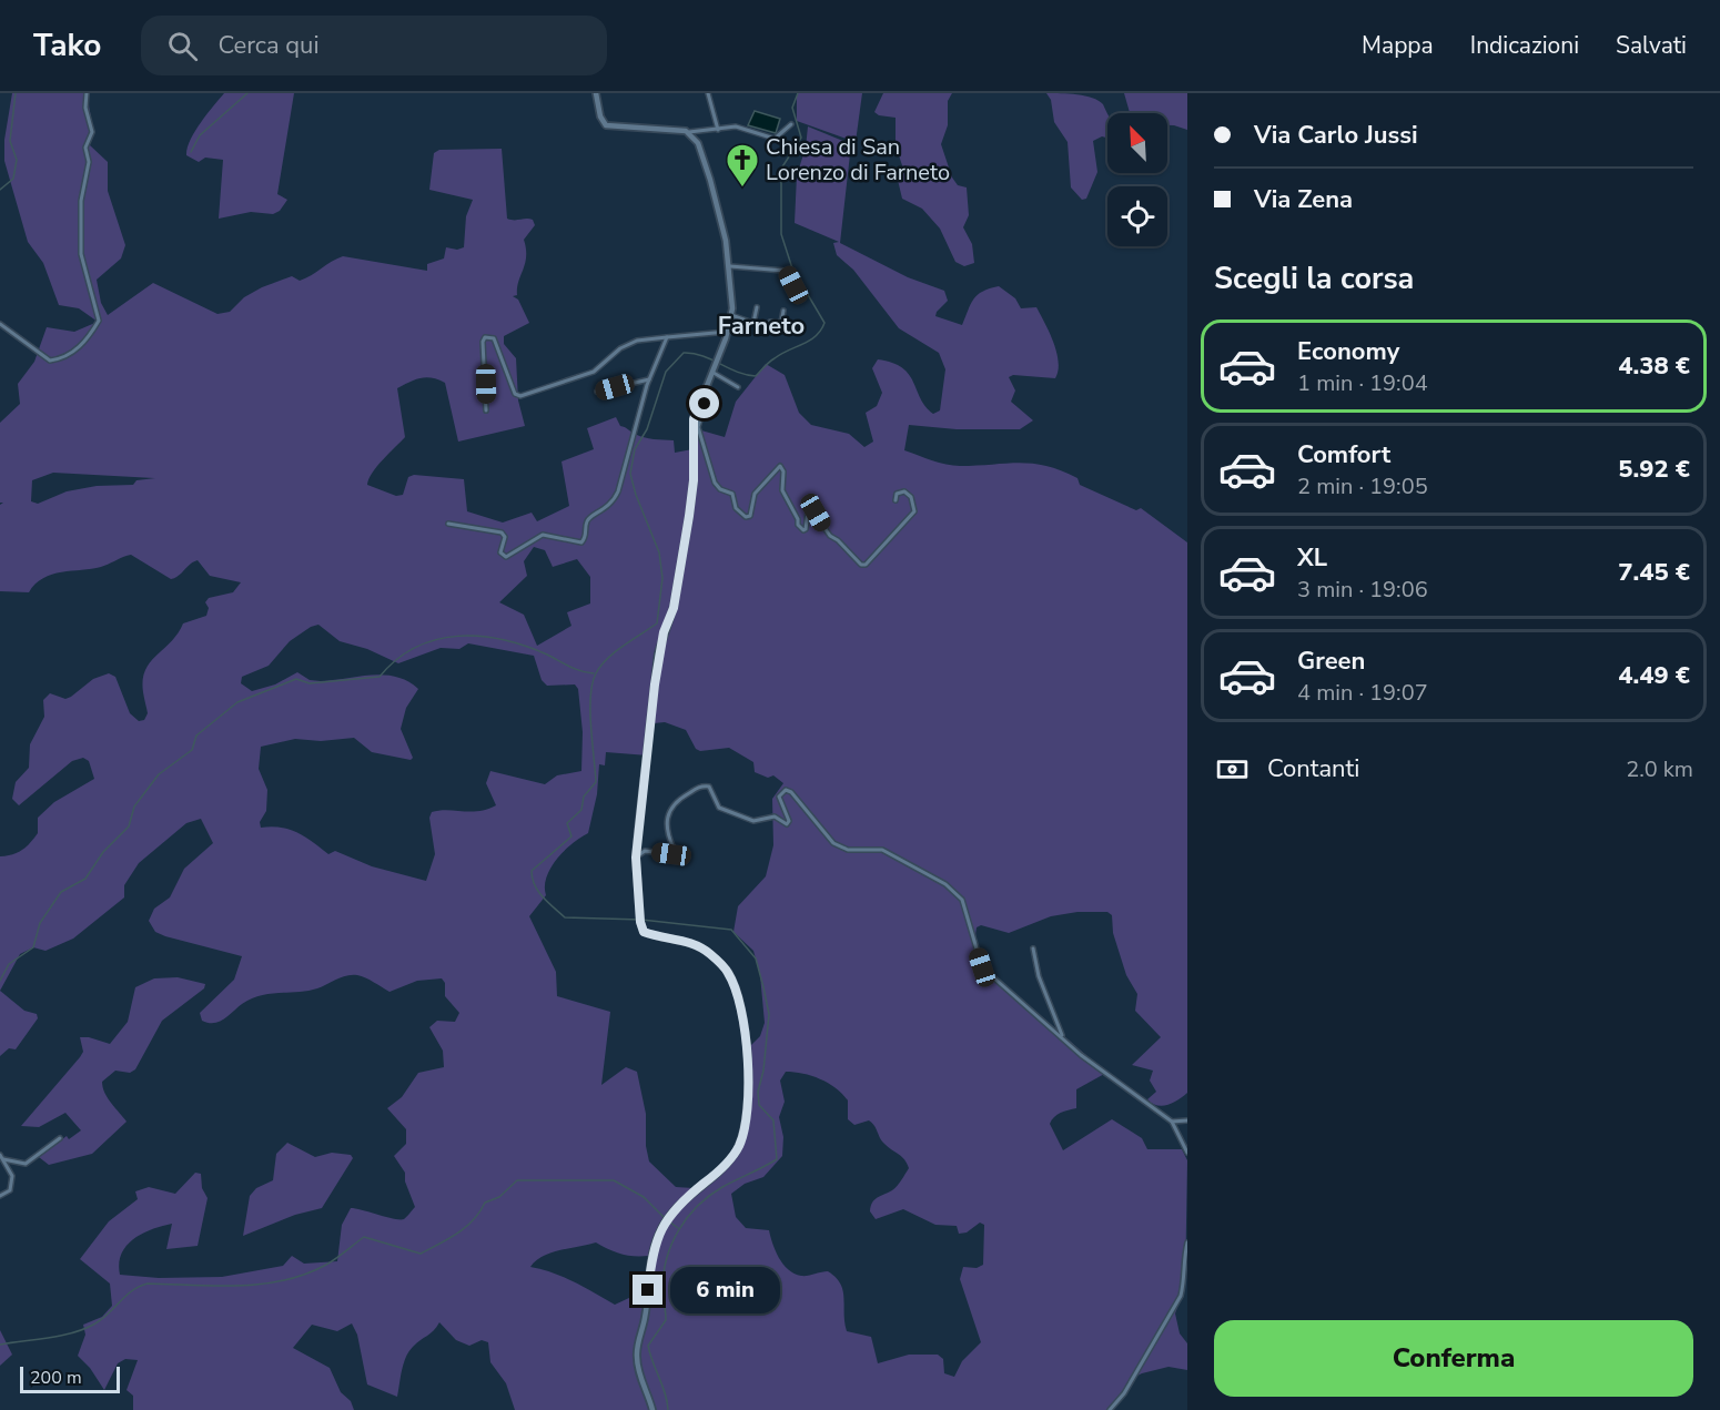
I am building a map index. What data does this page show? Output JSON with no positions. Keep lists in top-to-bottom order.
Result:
{
  "districts": ["Farneto"],
  "places": {
    "church": ["Chiesa di San Lorenzo di Farneto"]
  },
  "scale_bar": "200 m",
  "north": "top left",
  "page": {
    "header": "Tako",
    "search": "Cerca qui",
    "nav": ["Mappa", "Indicazioni", "Salvati"],
    "banner": ["Via Carlo Jussi", "Via Zena"],
    "heading": "Scegli la corsa",
    "list": [
      {
        "name": "Economy",
        "note": "1 min · 19:04",
        "value": "4.38 €"
      },
      {
        "name": "Comfort",
        "note": "2 min · 19:05",
        "value": "5.92 €"
      },
      {
        "name": "XL",
        "note": "3 min · 19:06",
        "value": "7.45 €"
      },
      {
        "name": "Green",
        "note": "4 min · 19:07",
        "value": "4.49 €"
      }
    ],
    "pay": ["Contanti", "2.0 km"],
    "bubble": "6 min",
    "buttons": "Conferma",
    "scale": "200 m"
  }
}
